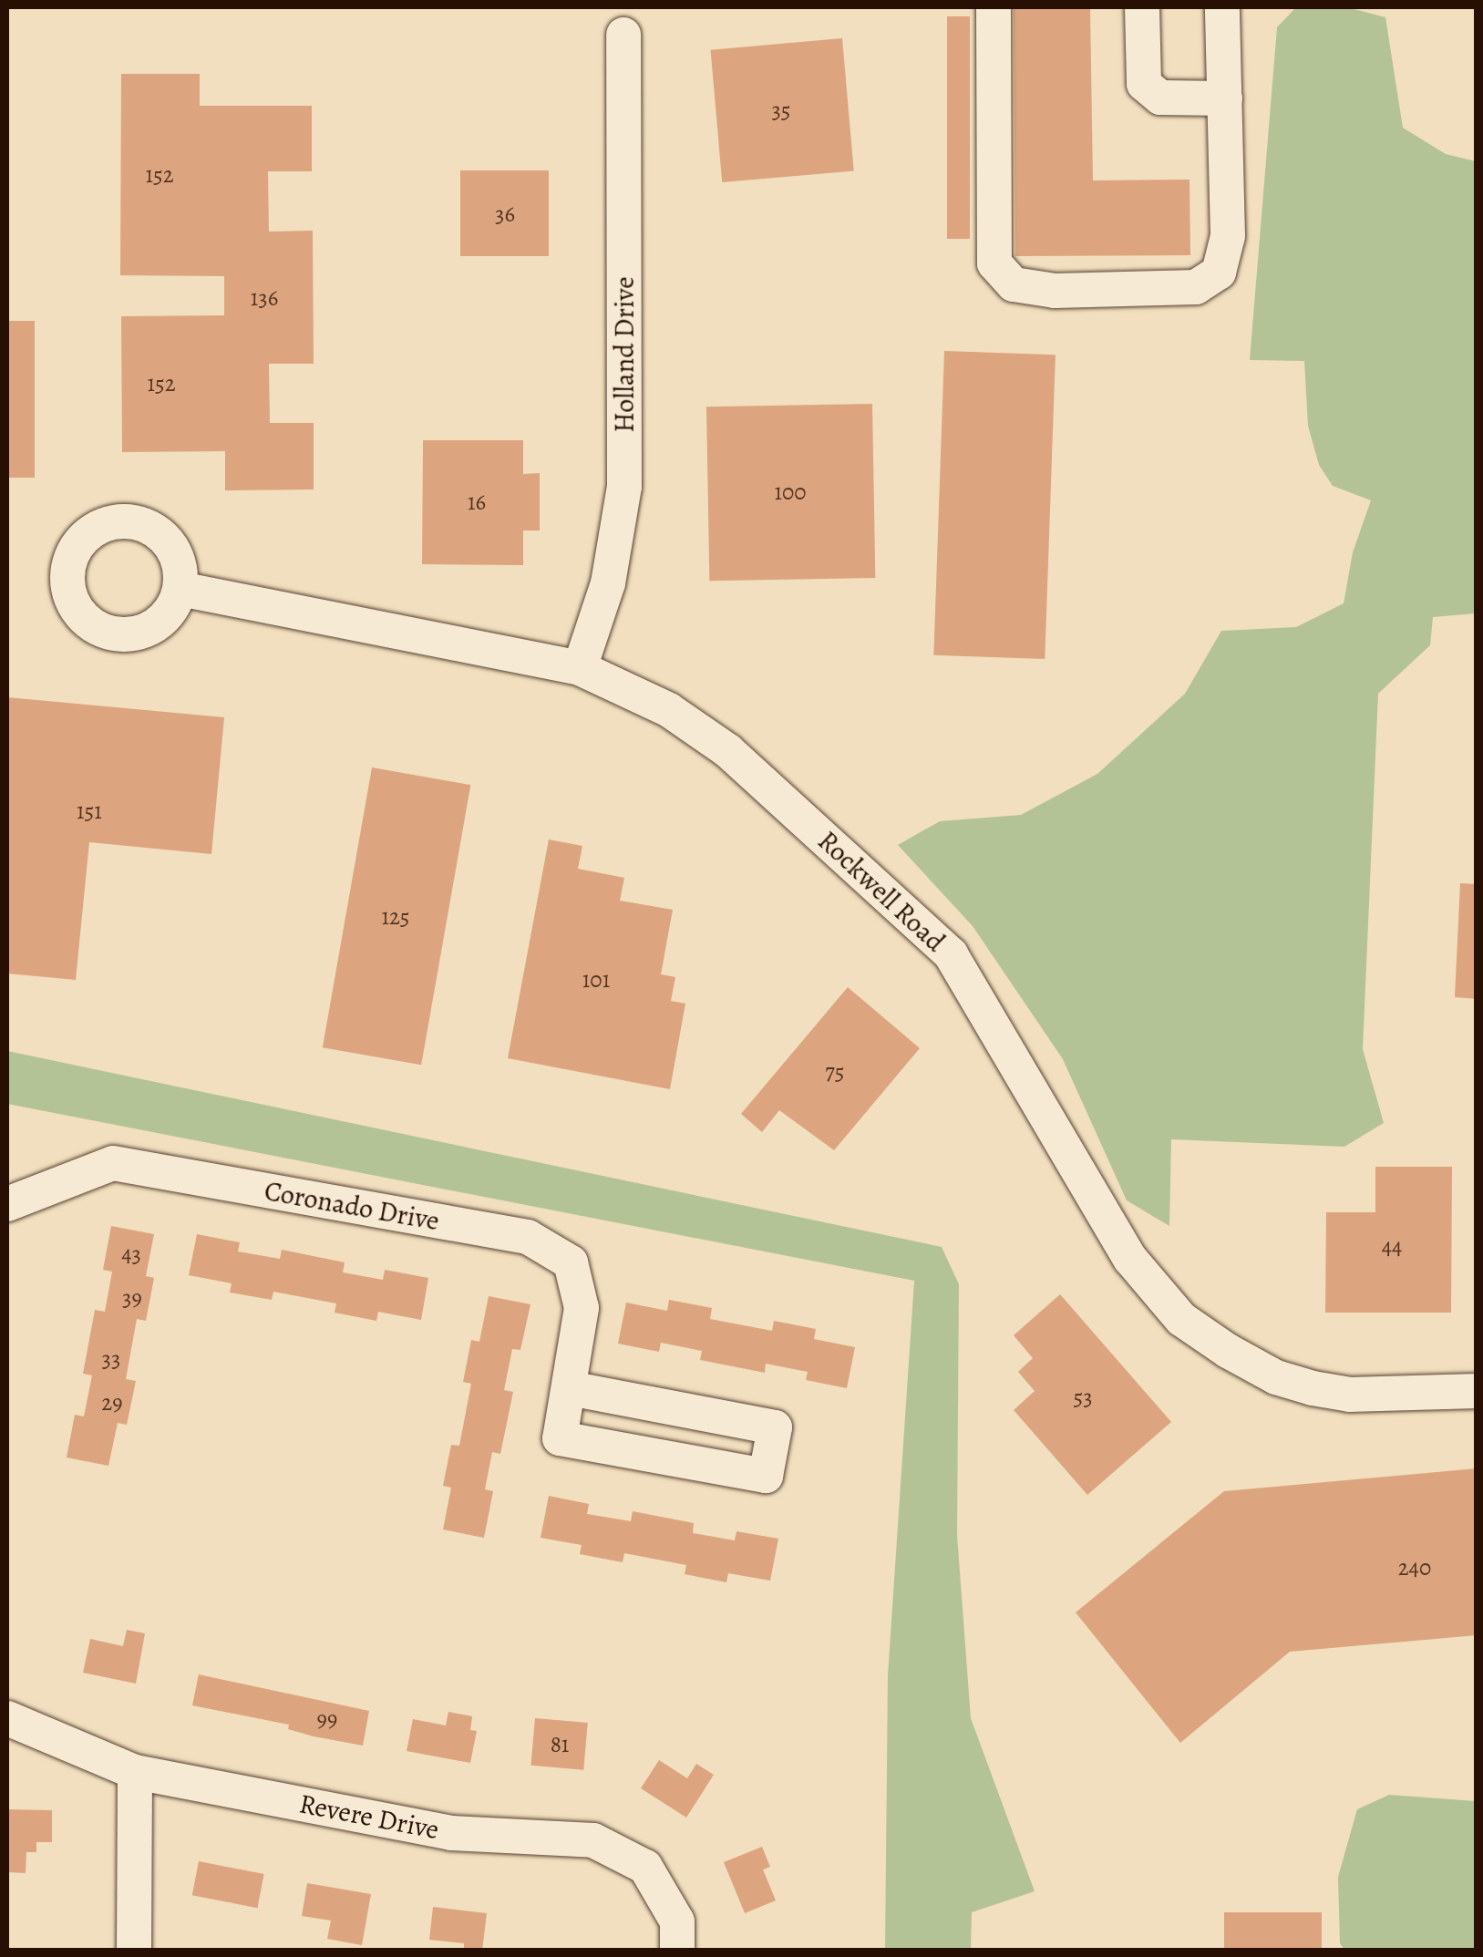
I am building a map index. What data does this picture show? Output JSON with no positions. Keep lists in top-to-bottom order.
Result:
{
  "streets": {
    "street": [
      "Holland Drive",
      "Rockwell Road",
      "Coronado Drive",
      "Revere Drive"
    ]
  },
  "crossings": [
    ["Holland Drive", "Rockwell Road"]
  ],
  "house_numbers": [
    "35",
    "152",
    "36",
    "136",
    "152",
    "100",
    "16",
    "151",
    "125",
    "101",
    "75",
    "44",
    "43",
    "39",
    "33",
    "53",
    "29",
    "240",
    "99",
    "81"
  ]
}
